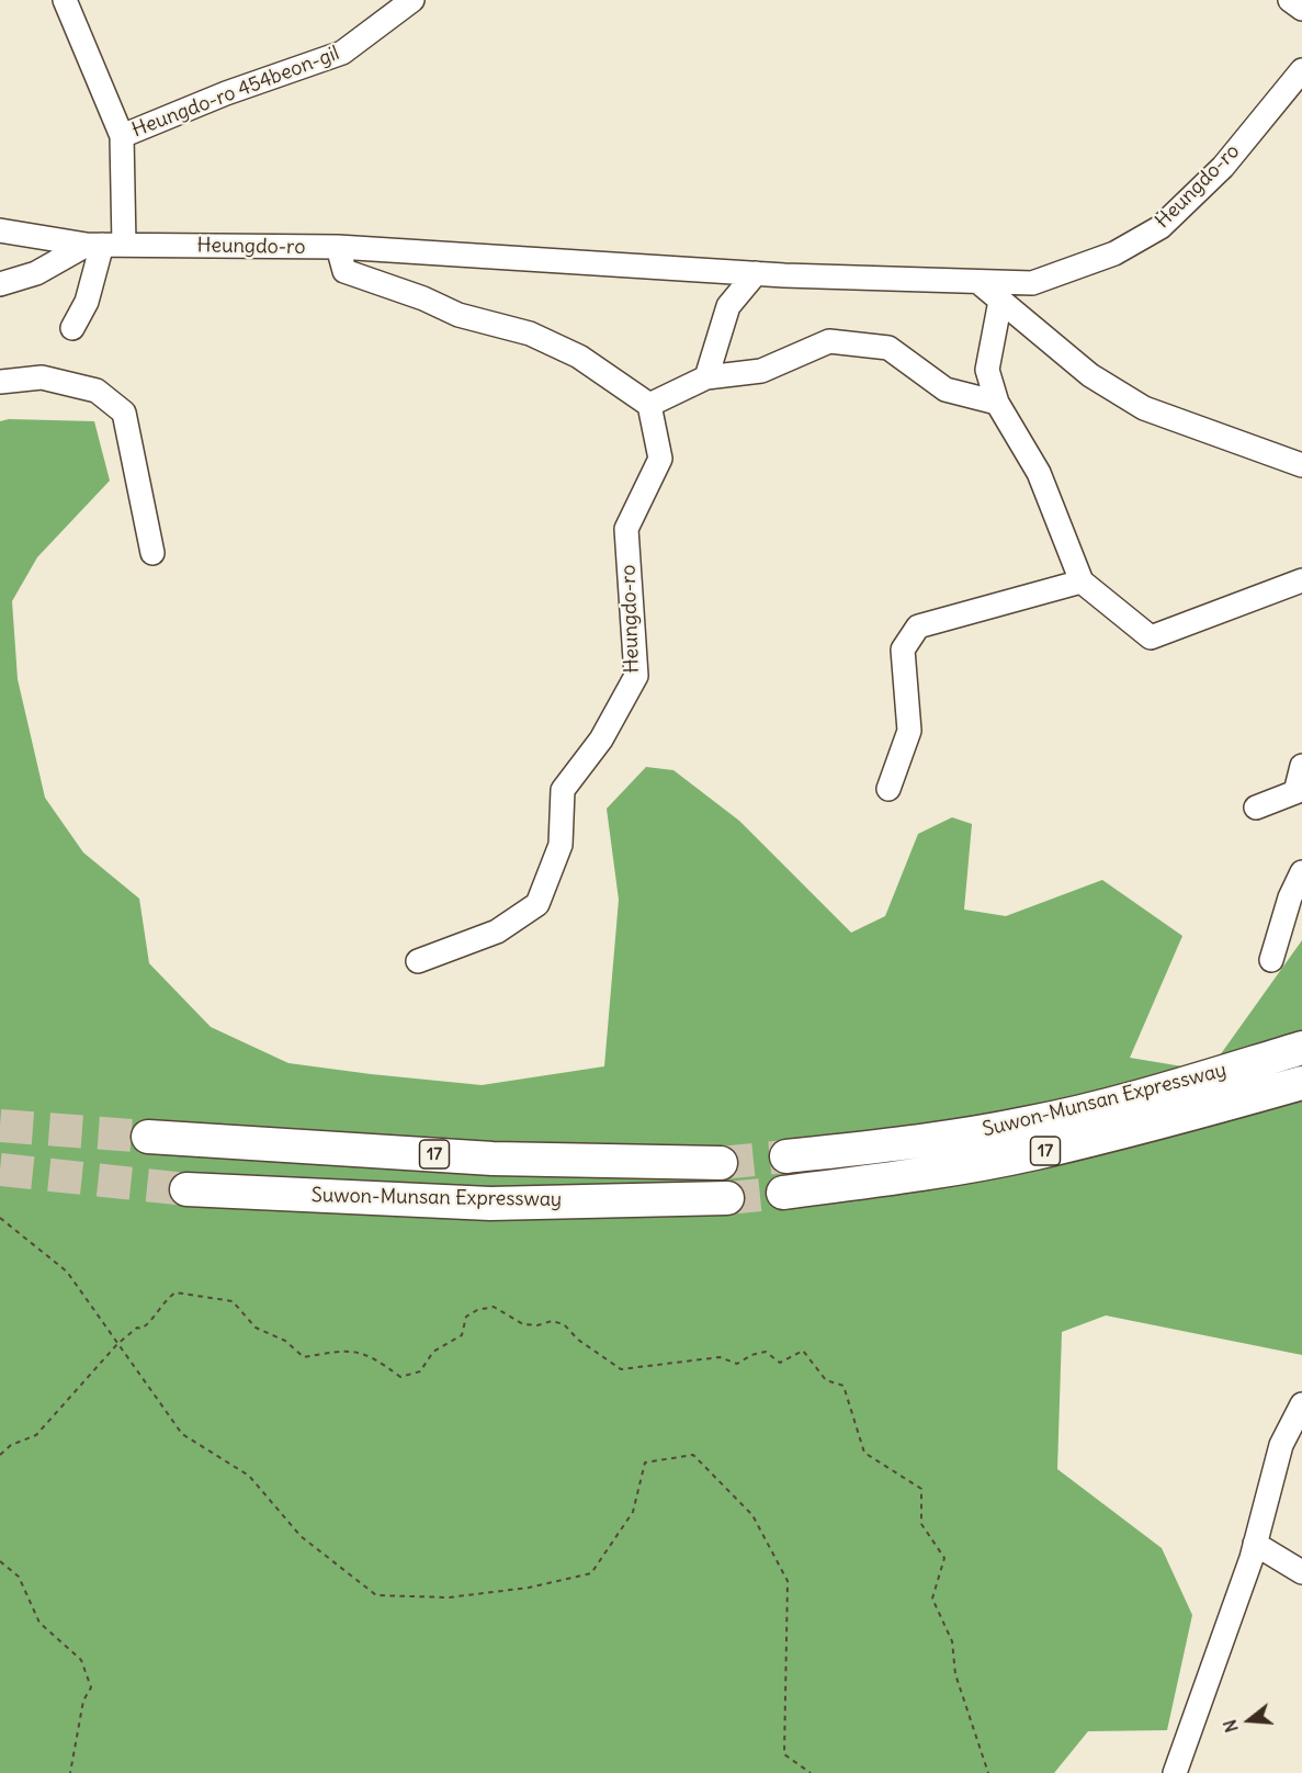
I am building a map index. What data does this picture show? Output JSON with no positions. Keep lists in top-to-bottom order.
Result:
{
  "streets": {
    "highway": ["Suwon-Munsan Expressway", "17"],
    "street": ["Heungdo-ro 454beon-gil", "Heungdo-ro"]
  },
  "crossings": [
    ["Heungdo-ro 454beon-gil", "Heungdo-ro"]
  ],
  "north": "left"
}
